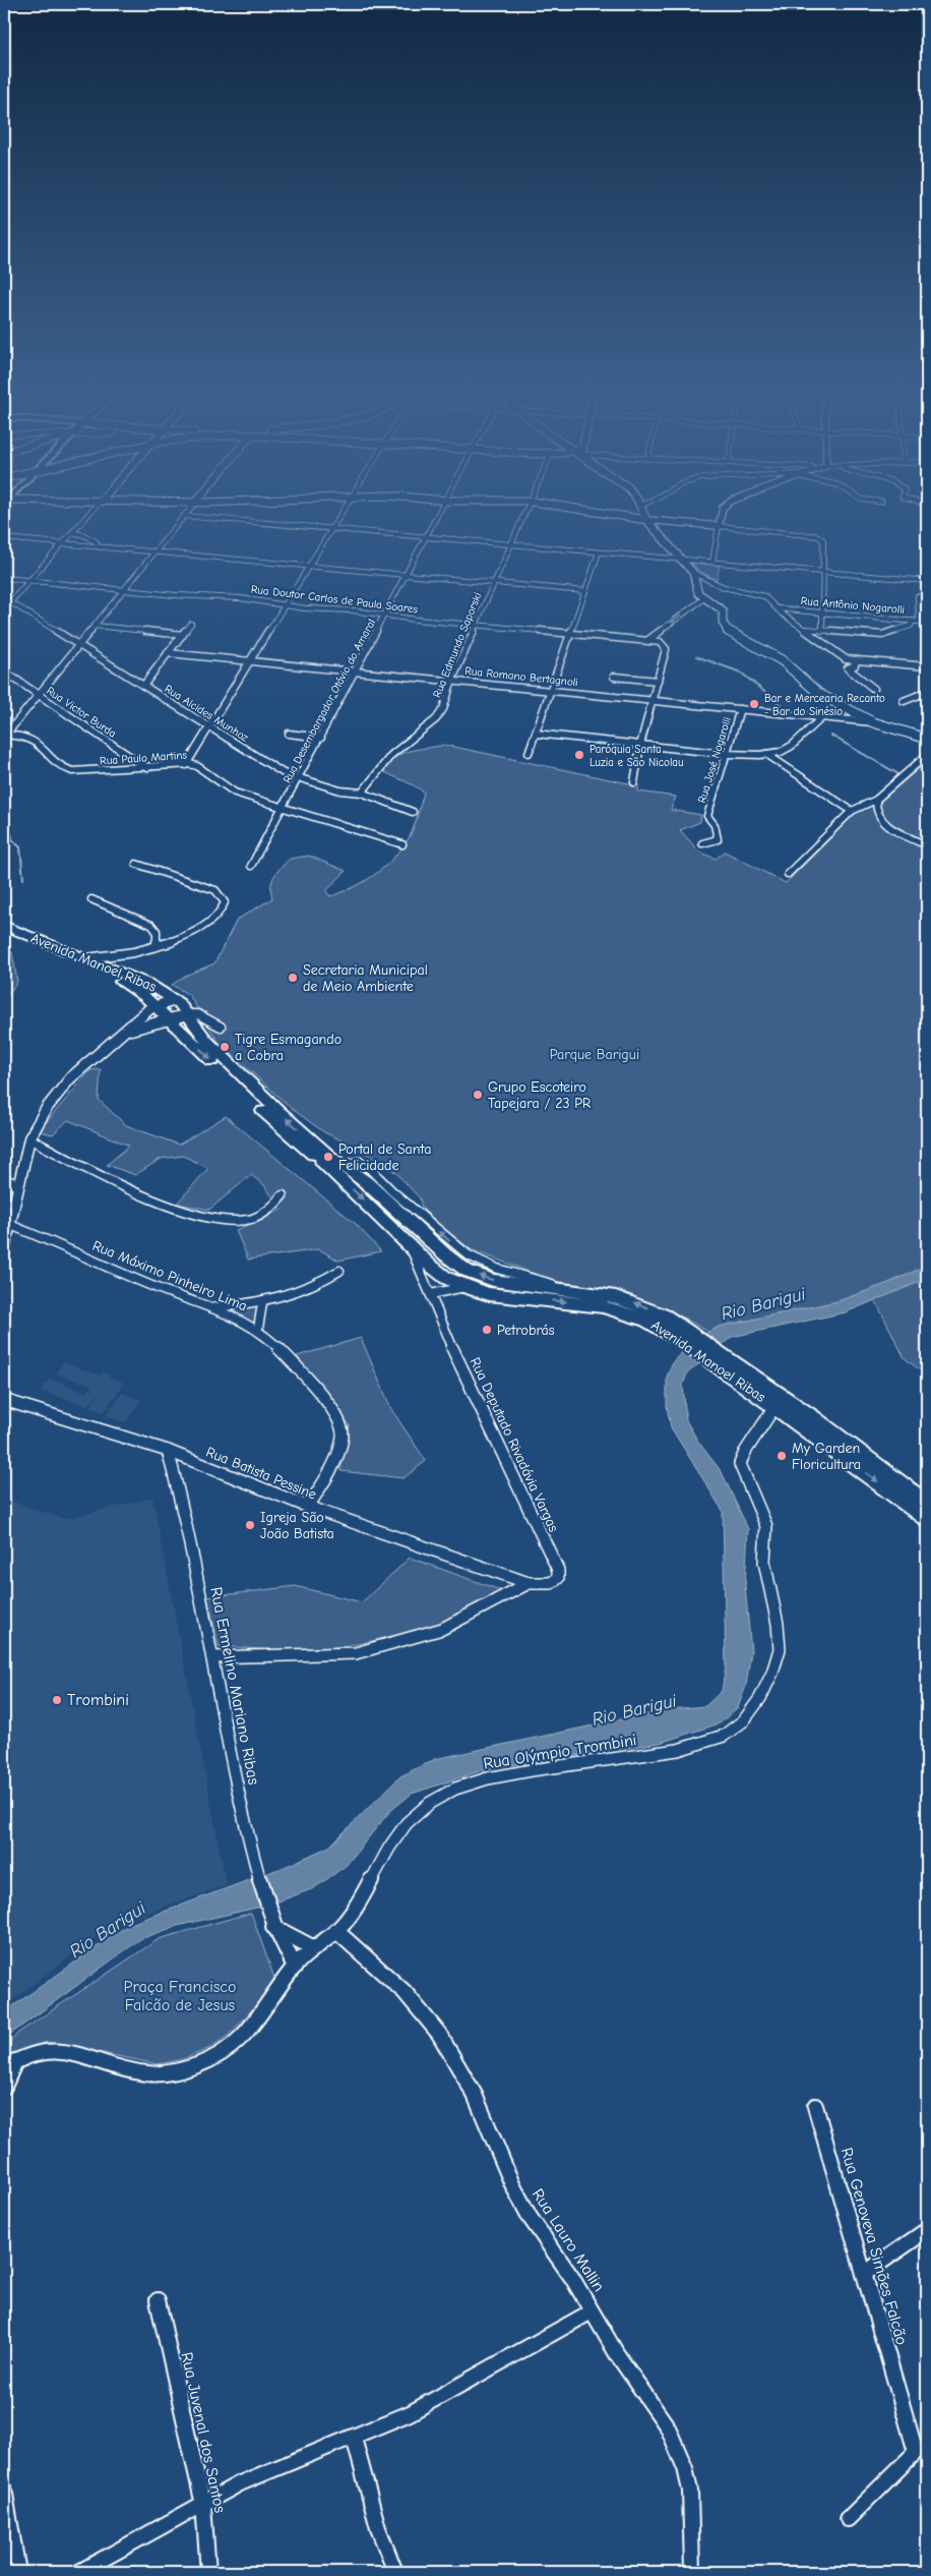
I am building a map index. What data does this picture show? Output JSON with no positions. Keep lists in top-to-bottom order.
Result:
{
  "streets": {
    "main road": ["Avenida Manoel Ribas"],
    "street": [
      "Rua Doutor Carlos de Paula Soares",
      "Rua Antônio Nogarolli",
      "Rua Edmundo Saporski",
      "Rua Romano Bertagnoli",
      "Rua Desembargador Otávio do Amaral",
      "Rua Victor Burda",
      "Rua Alcides Munhoz",
      "Rua Paulo Martins",
      "Rua José Nogarolli",
      "Rua Máximo Pinheiro Lima",
      "Rua Deputado Rivadávia Vargas",
      "Rua Batista Pessine",
      "Rua Ermelino Mariano Ribas",
      "Rua Olýmpio Trombini",
      "Rua Lauro Mallin",
      "Rua Genoveva Simões Falcão",
      "Rua Juvenal dos Santos"
    ]
  },
  "crossings": [
    ["Rua Doutor Carlos de Paula Soares", "Rua Edmundo Saporski"],
    ["Rua Doutor Carlos de Paula Soares", "Rua Desembargador Otávio do Amaral"],
    ["Rua Edmundo Saporski", "Rua Romano Bertagnoli"],
    ["Rua Edmundo Saporski", "Rua Alcides Munhoz"],
    ["Rua Romano Bertagnoli", "Rua Desembargador Otávio do Amaral"],
    ["Rua Romano Bertagnoli", "Rua José Nogarolli"],
    ["Rua Desembargador Otávio do Amaral", "Rua Alcides Munhoz"],
    ["Rua Desembargador Otávio do Amaral", "Rua Paulo Martins"],
    ["Rua Victor Burda", "Rua Paulo Martins"],
    ["Avenida Manoel Ribas", "Rua Deputado Rivadávia Vargas"],
    ["Avenida Manoel Ribas", "Rua Olýmpio Trombini"],
    ["Rua Máximo Pinheiro Lima", "Rua Batista Pessine"],
    ["Rua Deputado Rivadávia Vargas", "Rua Batista Pessine"],
    ["Rua Batista Pessine", "Rua Ermelino Mariano Ribas"],
    ["Rua Ermelino Mariano Ribas", "Rua Olýmpio Trombini"],
    ["Rua Olýmpio Trombini", "Rua Lauro Mallin"]
  ],
  "water": ["Rio Barigui"],
  "parks": ["Parque Barigui", "Praça Francisco Falcão de Jesus"],
  "places": [
    "Bar e Mercearia Recanto - Bar do Sinésio",
    "Paróquia Santa Luzia e São Nicolau",
    "Secretaria Municipal de Meio Ambiente",
    "Tigre Esmagando a Cobra",
    "Grupo Escoteiro Tapejara / 23 PR",
    "Portal de Santa Felicidade",
    "Petrobrás",
    "My Garden Floricultura",
    "Igreja São João Batista",
    "Trombini"
  ]
}
